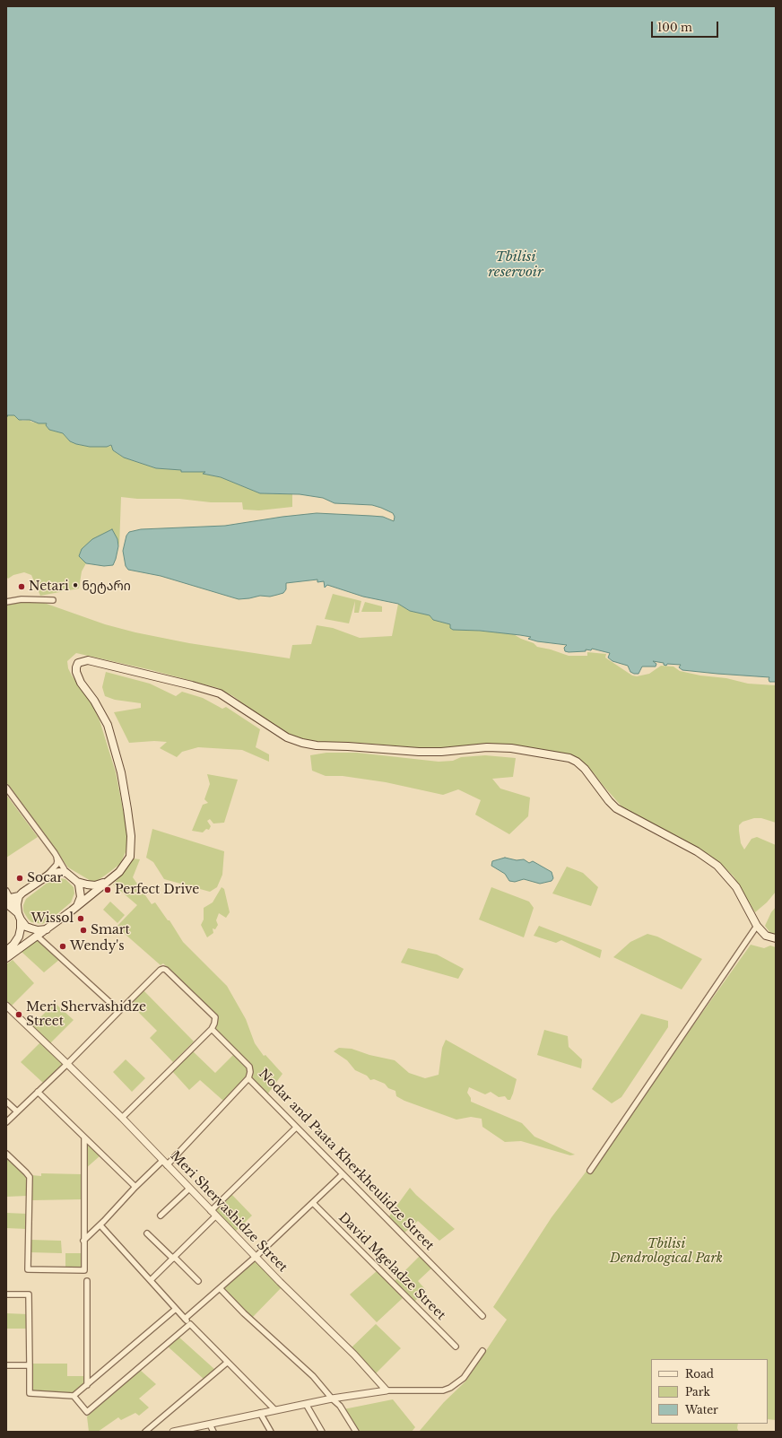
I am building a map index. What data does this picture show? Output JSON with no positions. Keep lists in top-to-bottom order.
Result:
{
  "streets": {
    "street": ["Nodar and Paata Kherkheulidze Street", "Meri Shervashidze Street", "David Mgeladze Street"]
  },
  "water": ["Tbilisi reservoir"],
  "parks": ["Tbilisi Dendrological Park"],
  "places": [
    "Netari • ნეტარი",
    "Socar",
    "Perfect Drive",
    "Wissol",
    "Smart",
    "Wendy's",
    "Meri Shervashidze Street"
  ],
  "legend": ["Road", "Park", "Water"],
  "scale_bar": "100 m"
}
